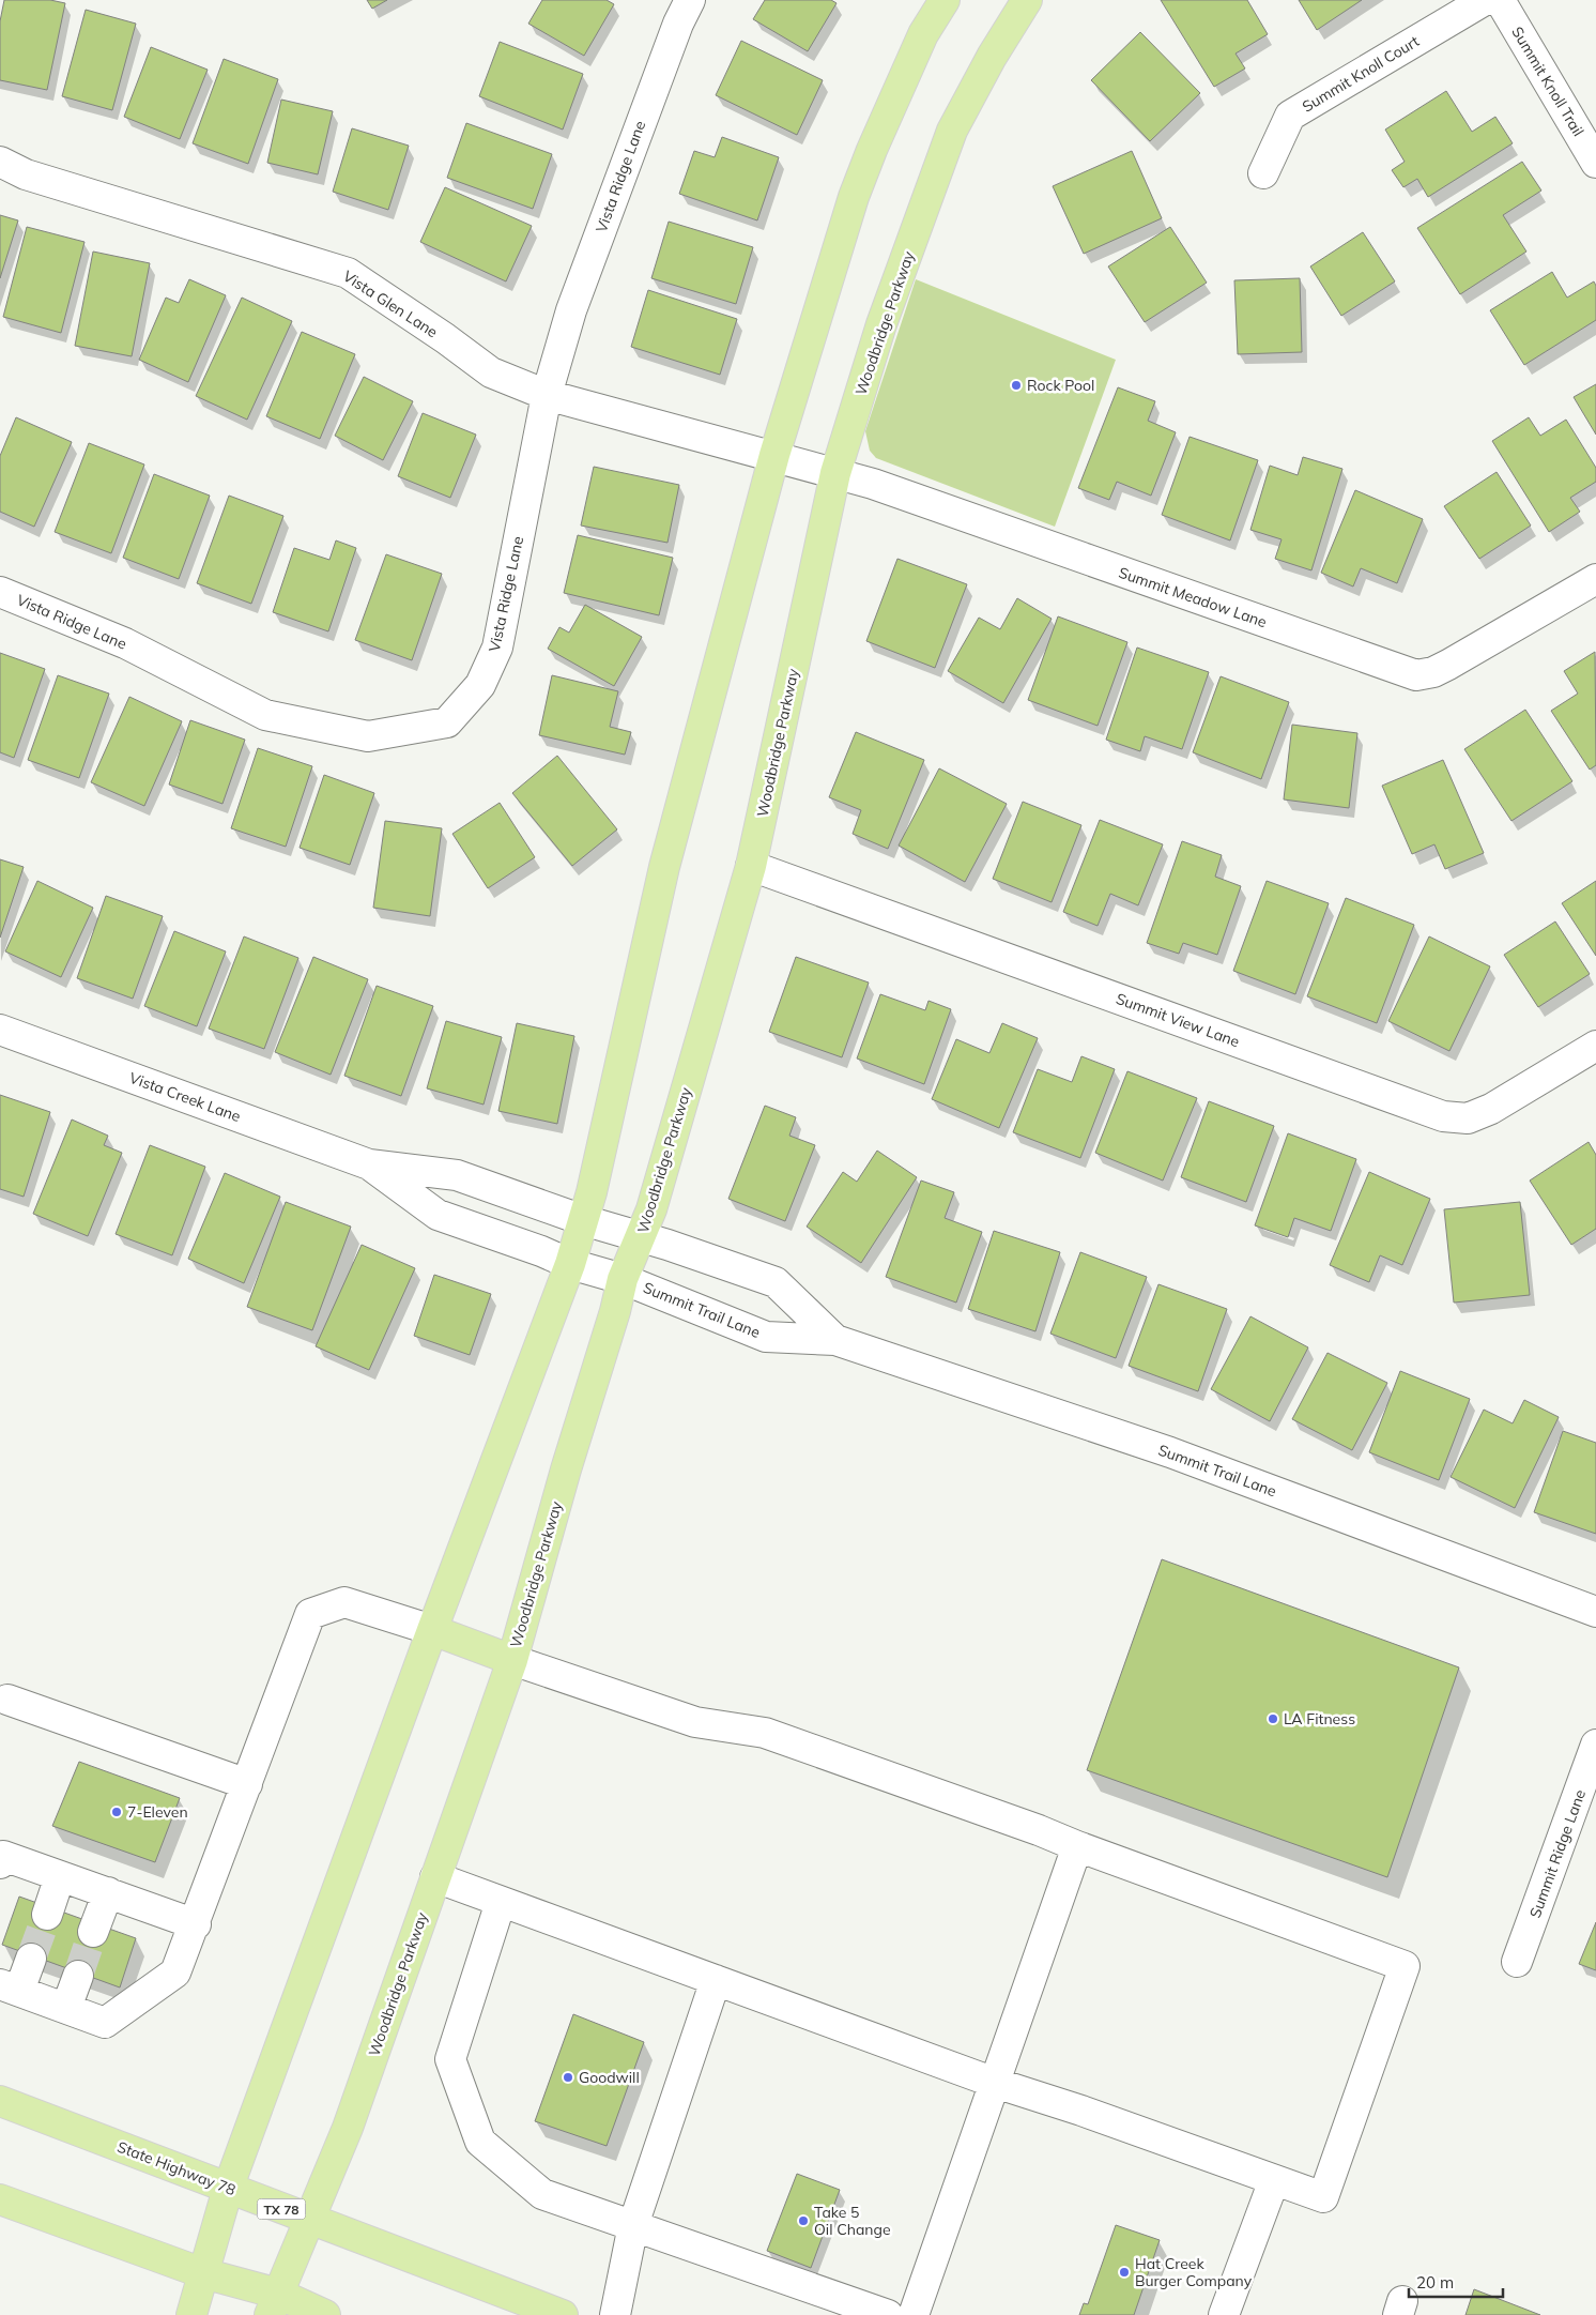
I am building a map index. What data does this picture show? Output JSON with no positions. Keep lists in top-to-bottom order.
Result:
{
  "streets": {
    "main road": ["Woodbridge Parkway", "State Highway 78", "TX 78"],
    "street": [
      "Summit Knoll Court",
      "Summit Knoll Trail",
      "Vista Ridge Lane",
      "Vista Glen Lane",
      "Summit Meadow Lane",
      "Summit View Lane",
      "Vista Creek Lane",
      "Summit Trail Lane",
      "Summit Ridge Lane"
    ]
  },
  "crossings": [
    ["Vista Ridge Lane", "Vista Glen Lane"],
    ["Vista Glen Lane", "Summit Meadow Lane"],
    ["Woodbridge Parkway", "Summit Meadow Lane"],
    ["Woodbridge Parkway", "Summit View Lane"],
    ["Woodbridge Parkway", "Summit Trail Lane"],
    ["Woodbridge Parkway", "State Highway 78"],
    ["Vista Creek Lane", "Summit Trail Lane"]
  ],
  "places": [
    "Rock Pool",
    "LA Fitness",
    "7-Eleven",
    "Goodwill",
    "Take 5 Oil Change",
    "Hat Creek Burger Company"
  ],
  "scale_bar": "20 m"
}
